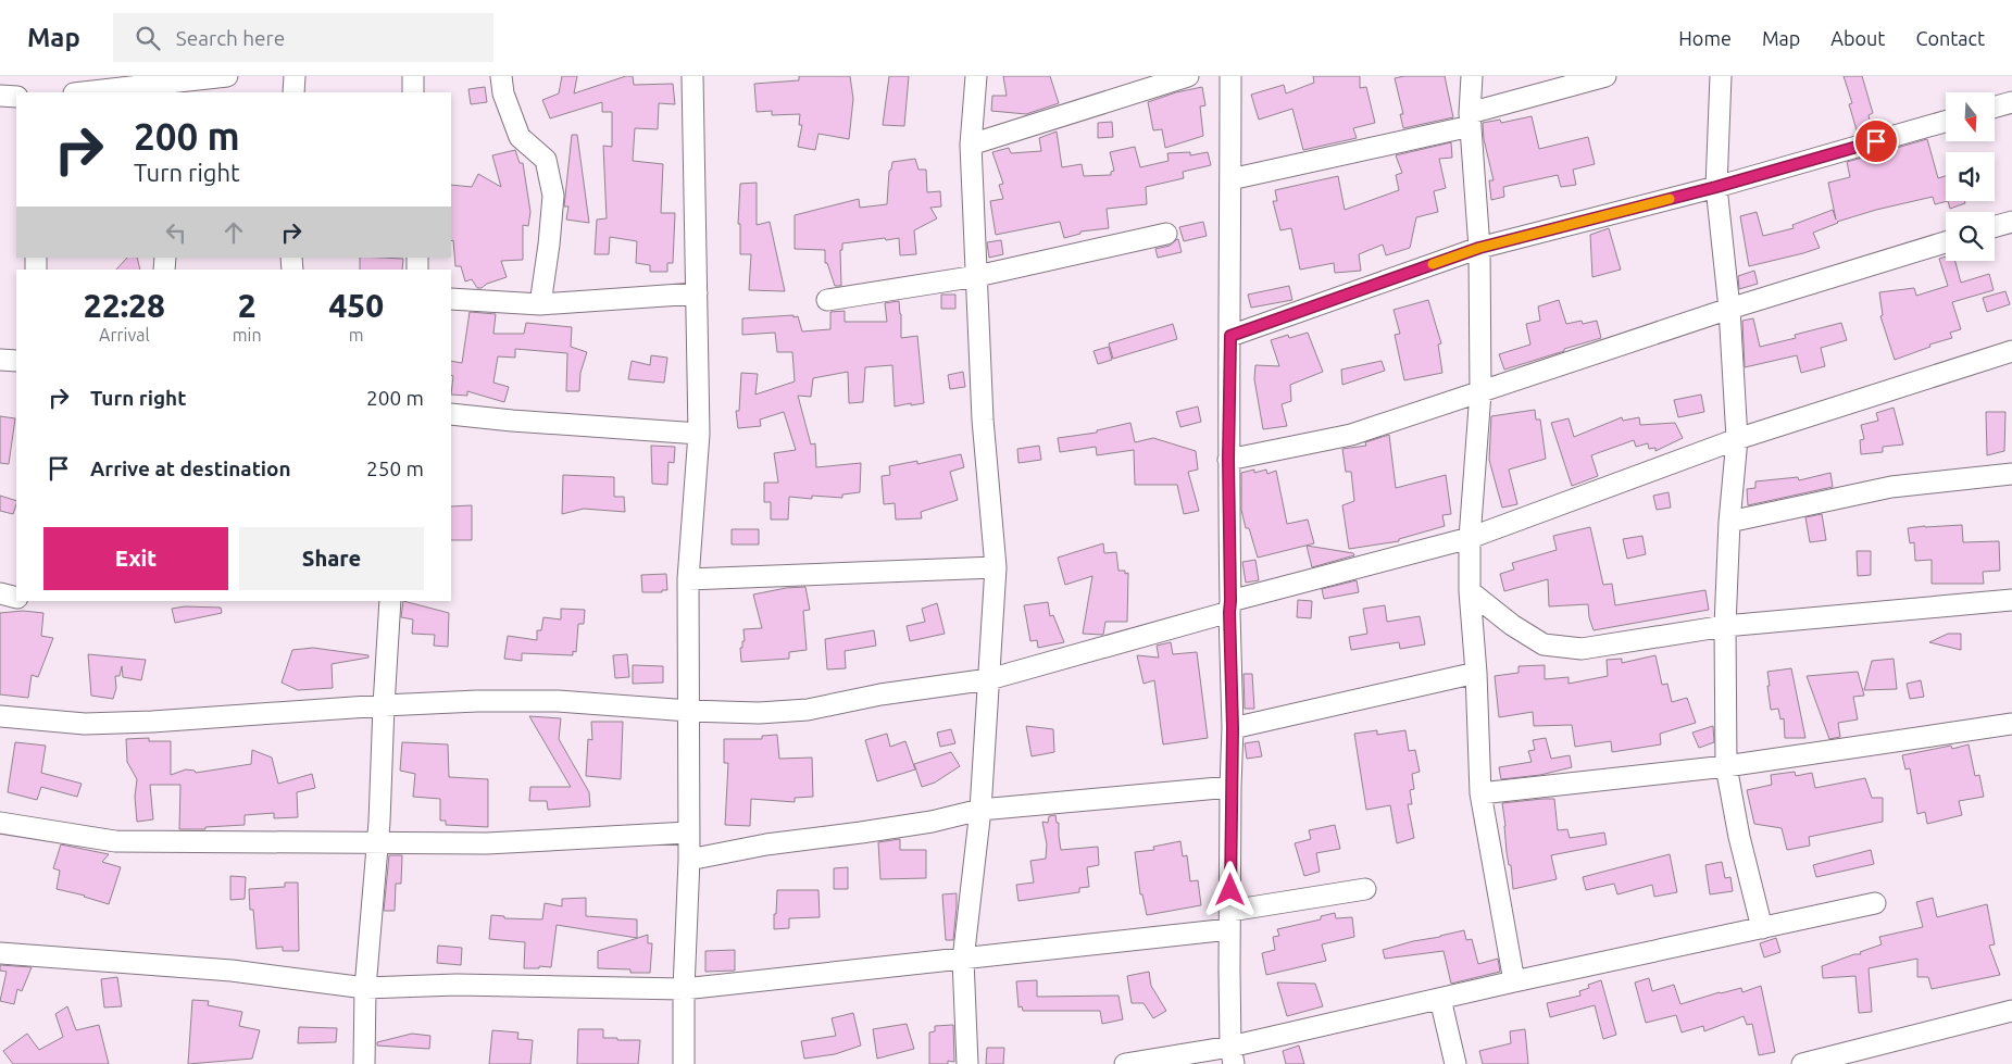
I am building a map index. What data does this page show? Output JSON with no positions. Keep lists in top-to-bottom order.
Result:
{
  "north": "bottom",
  "page": {
    "header": "Map",
    "search": "Search here",
    "nav": [
      "Home",
      "Map",
      "About",
      "Contact"
    ],
    "turn": ["200 m", "Turn right"],
    "eta": [
      "22:28",
      "Arrival",
      "2",
      "min",
      "450",
      "m"
    ],
    "list": [
      {
        "name": "Turn right",
        "value": "200 m"
      },
      {
        "name": "Arrive at destination",
        "value": "250 m"
      }
    ],
    "buttons": ["Exit", "Share"]
  }
}
